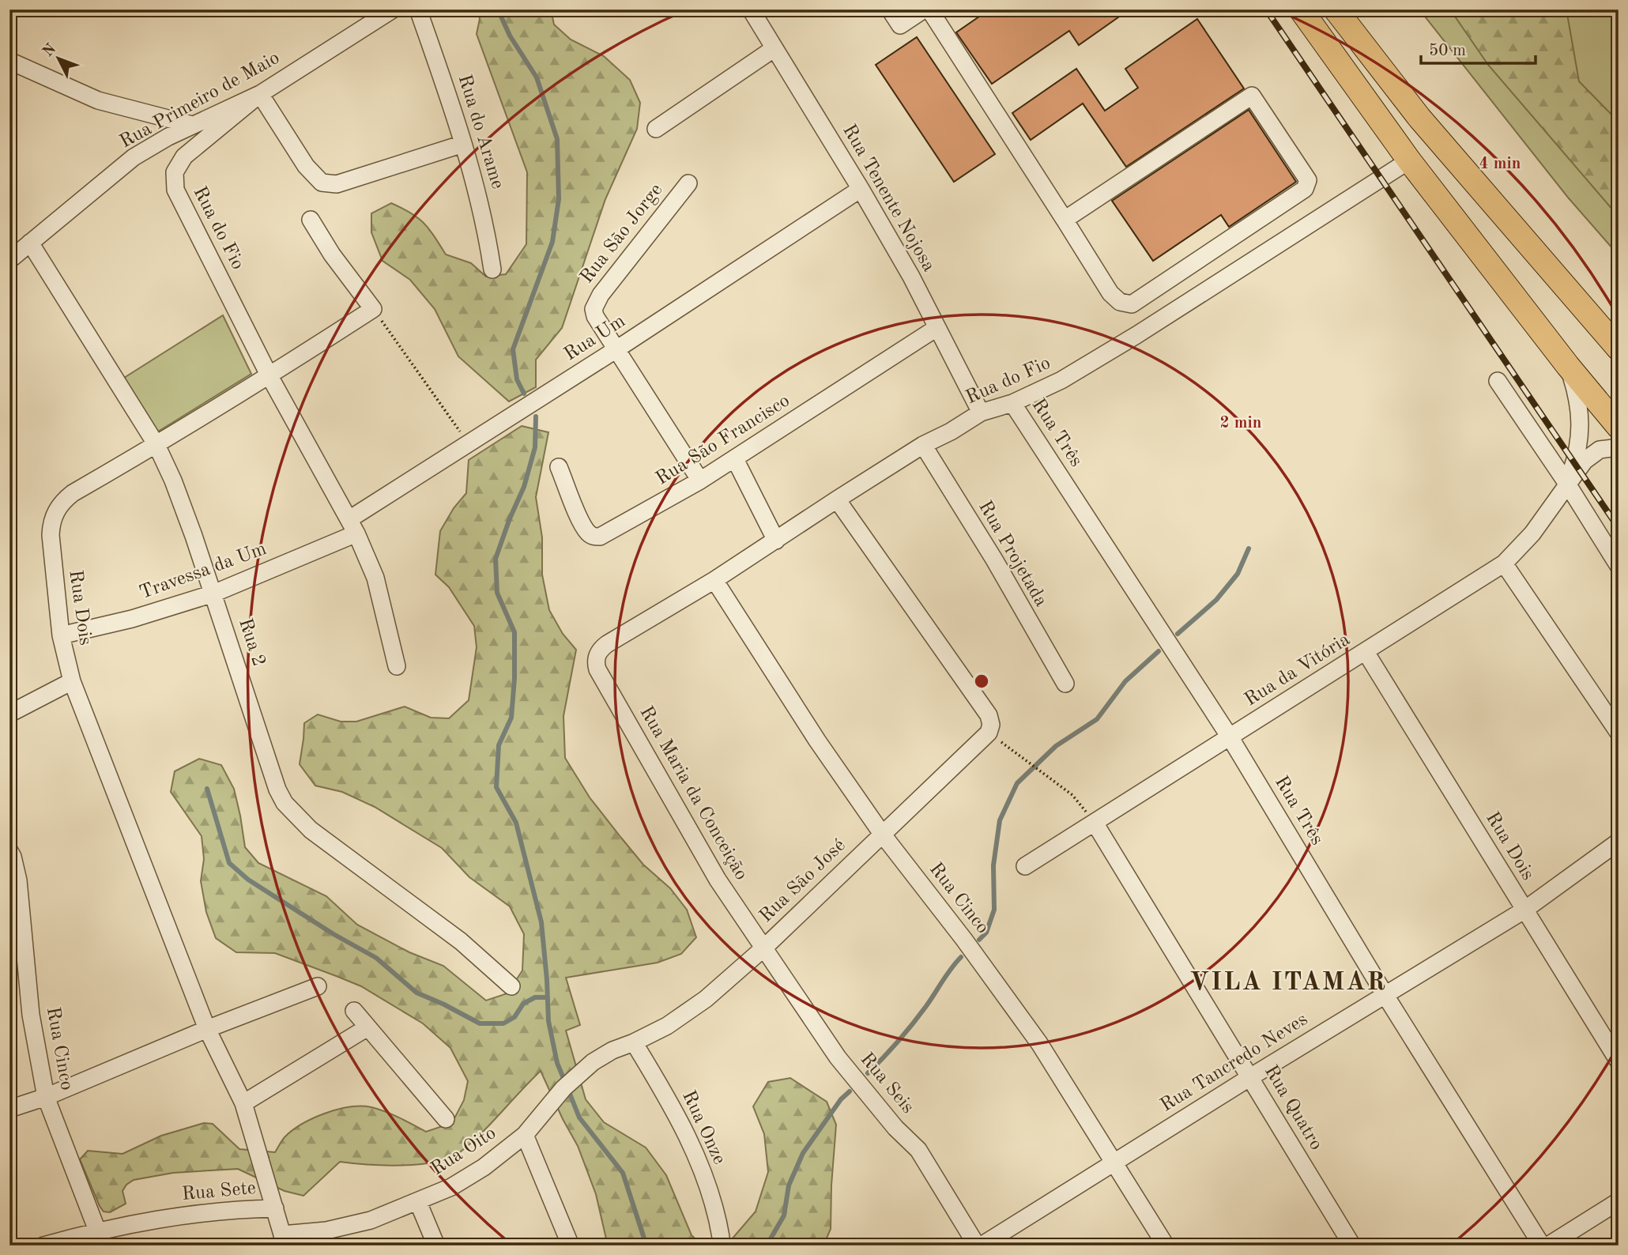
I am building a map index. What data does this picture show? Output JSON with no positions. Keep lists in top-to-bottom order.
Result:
{
  "streets": {
    "street": [
      "Rua Primeiro de Maio",
      "Rua do Arame",
      "Rua Tenente Nojosa",
      "Rua do Fio",
      "Rua São Jorge",
      "Rua Um",
      "Rua Três",
      "Rua São Francisco",
      "Rua Projetada",
      "Travessa da Um",
      "Rua Dois",
      "Rua 2",
      "Rua da Vitória",
      "Rua Maria da Conceição",
      "Rua São José",
      "Rua Cinco",
      "Rua Tancredo Neves",
      "Rua Seis",
      "Rua Quatro",
      "Rua Onze",
      "Rua Oito",
      "Rua Sete"
    ]
  },
  "crossings": [
    ["Rua Primeiro de Maio", "Rua do Fio"],
    ["Rua Primeiro de Maio", "Rua 2"],
    ["Rua Tenente Nojosa", "Rua do Fio"],
    ["Rua Tenente Nojosa", "Rua Um"],
    ["Rua Tenente Nojosa", "Rua São Francisco"],
    ["Rua do Fio", "Rua Três"],
    ["Rua do Fio", "Rua Projetada"],
    ["Rua do Fio", "Rua Dois"],
    ["Rua do Fio", "Rua Maria da Conceição"],
    ["Rua do Fio", "Rua Cinco"],
    ["Rua São Jorge", "Rua Um"],
    ["Rua São Jorge", "Rua São Francisco"],
    ["Rua Um", "Travessa da Um"],
    ["Rua Três", "Rua da Vitória"],
    ["Rua Três", "Rua Tancredo Neves"],
    ["Travessa da Um", "Rua Dois"],
    ["Travessa da Um", "Rua 2"],
    ["Rua Dois", "Rua 2"],
    ["Rua Dois", "Rua da Vitória"],
    ["Rua Dois", "Rua Tancredo Neves"],
    ["Rua Dois", "Rua Sete"],
    ["Rua da Vitória", "Rua Quatro"],
    ["Rua Maria da Conceição", "Rua São José"],
    ["Rua Maria da Conceição", "Rua Seis"],
    ["Rua São José", "Rua Cinco"],
    ["Rua São José", "Rua Seis"],
    ["Rua São José", "Rua Onze"],
    ["Rua São José", "Rua Oito"],
    ["Rua Cinco", "Rua Tancredo Neves"],
    ["Rua Cinco", "Rua Sete"],
    ["Rua Tancredo Neves", "Rua Quatro"],
    ["Rua Onze", "Rua Oito"],
    ["Rua Oito", "Rua Sete"]
  ],
  "districts": ["VILA ITAMAR"],
  "scale_bar": "50 m",
  "north": "top left",
  "rings": ["4 min", "2 min"]
}
